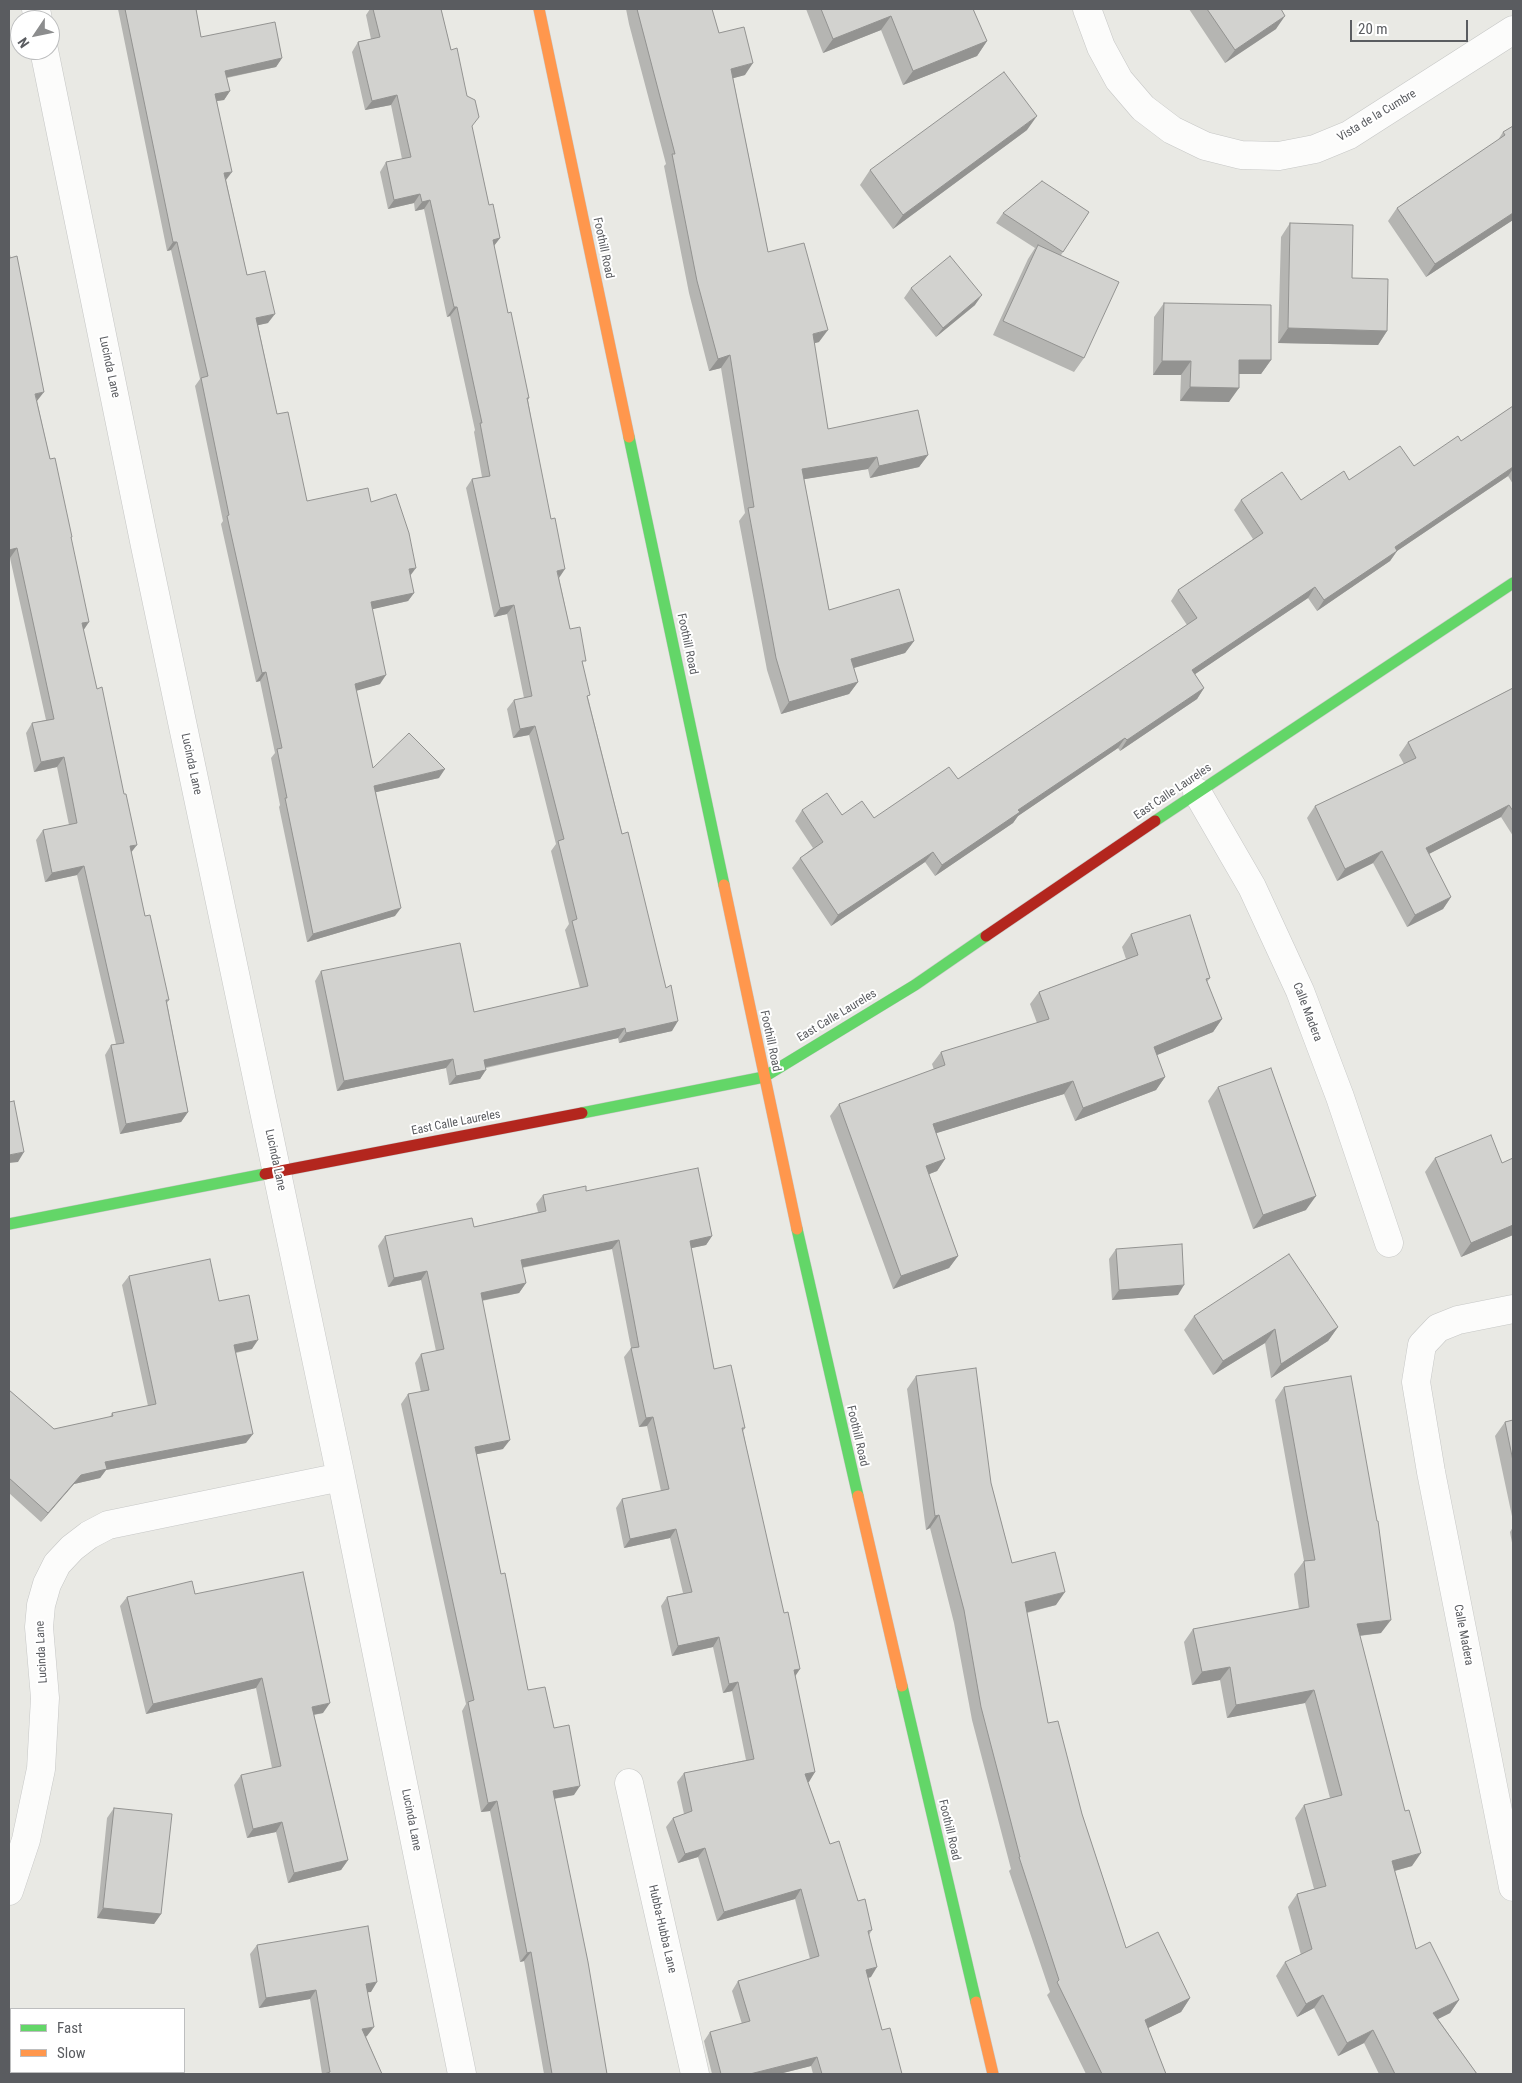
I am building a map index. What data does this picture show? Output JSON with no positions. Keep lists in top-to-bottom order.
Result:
{
  "streets": {
    "main road": ["Foothill Road", "East Calle Laureles"],
    "street": [
      "Vista de la Cumbre",
      "Lucinda Lane",
      "Calle Madera",
      "Hubba-Hubba Lane"
    ]
  },
  "crossings": [
    ["Foothill Road", "East Calle Laureles"],
    ["Lucinda Lane", "East Calle Laureles"],
    ["East Calle Laureles", "Calle Madera"]
  ],
  "legend": ["Fast", "Slow"],
  "scale_bar": "20 m",
  "north": "bottom left"
}
